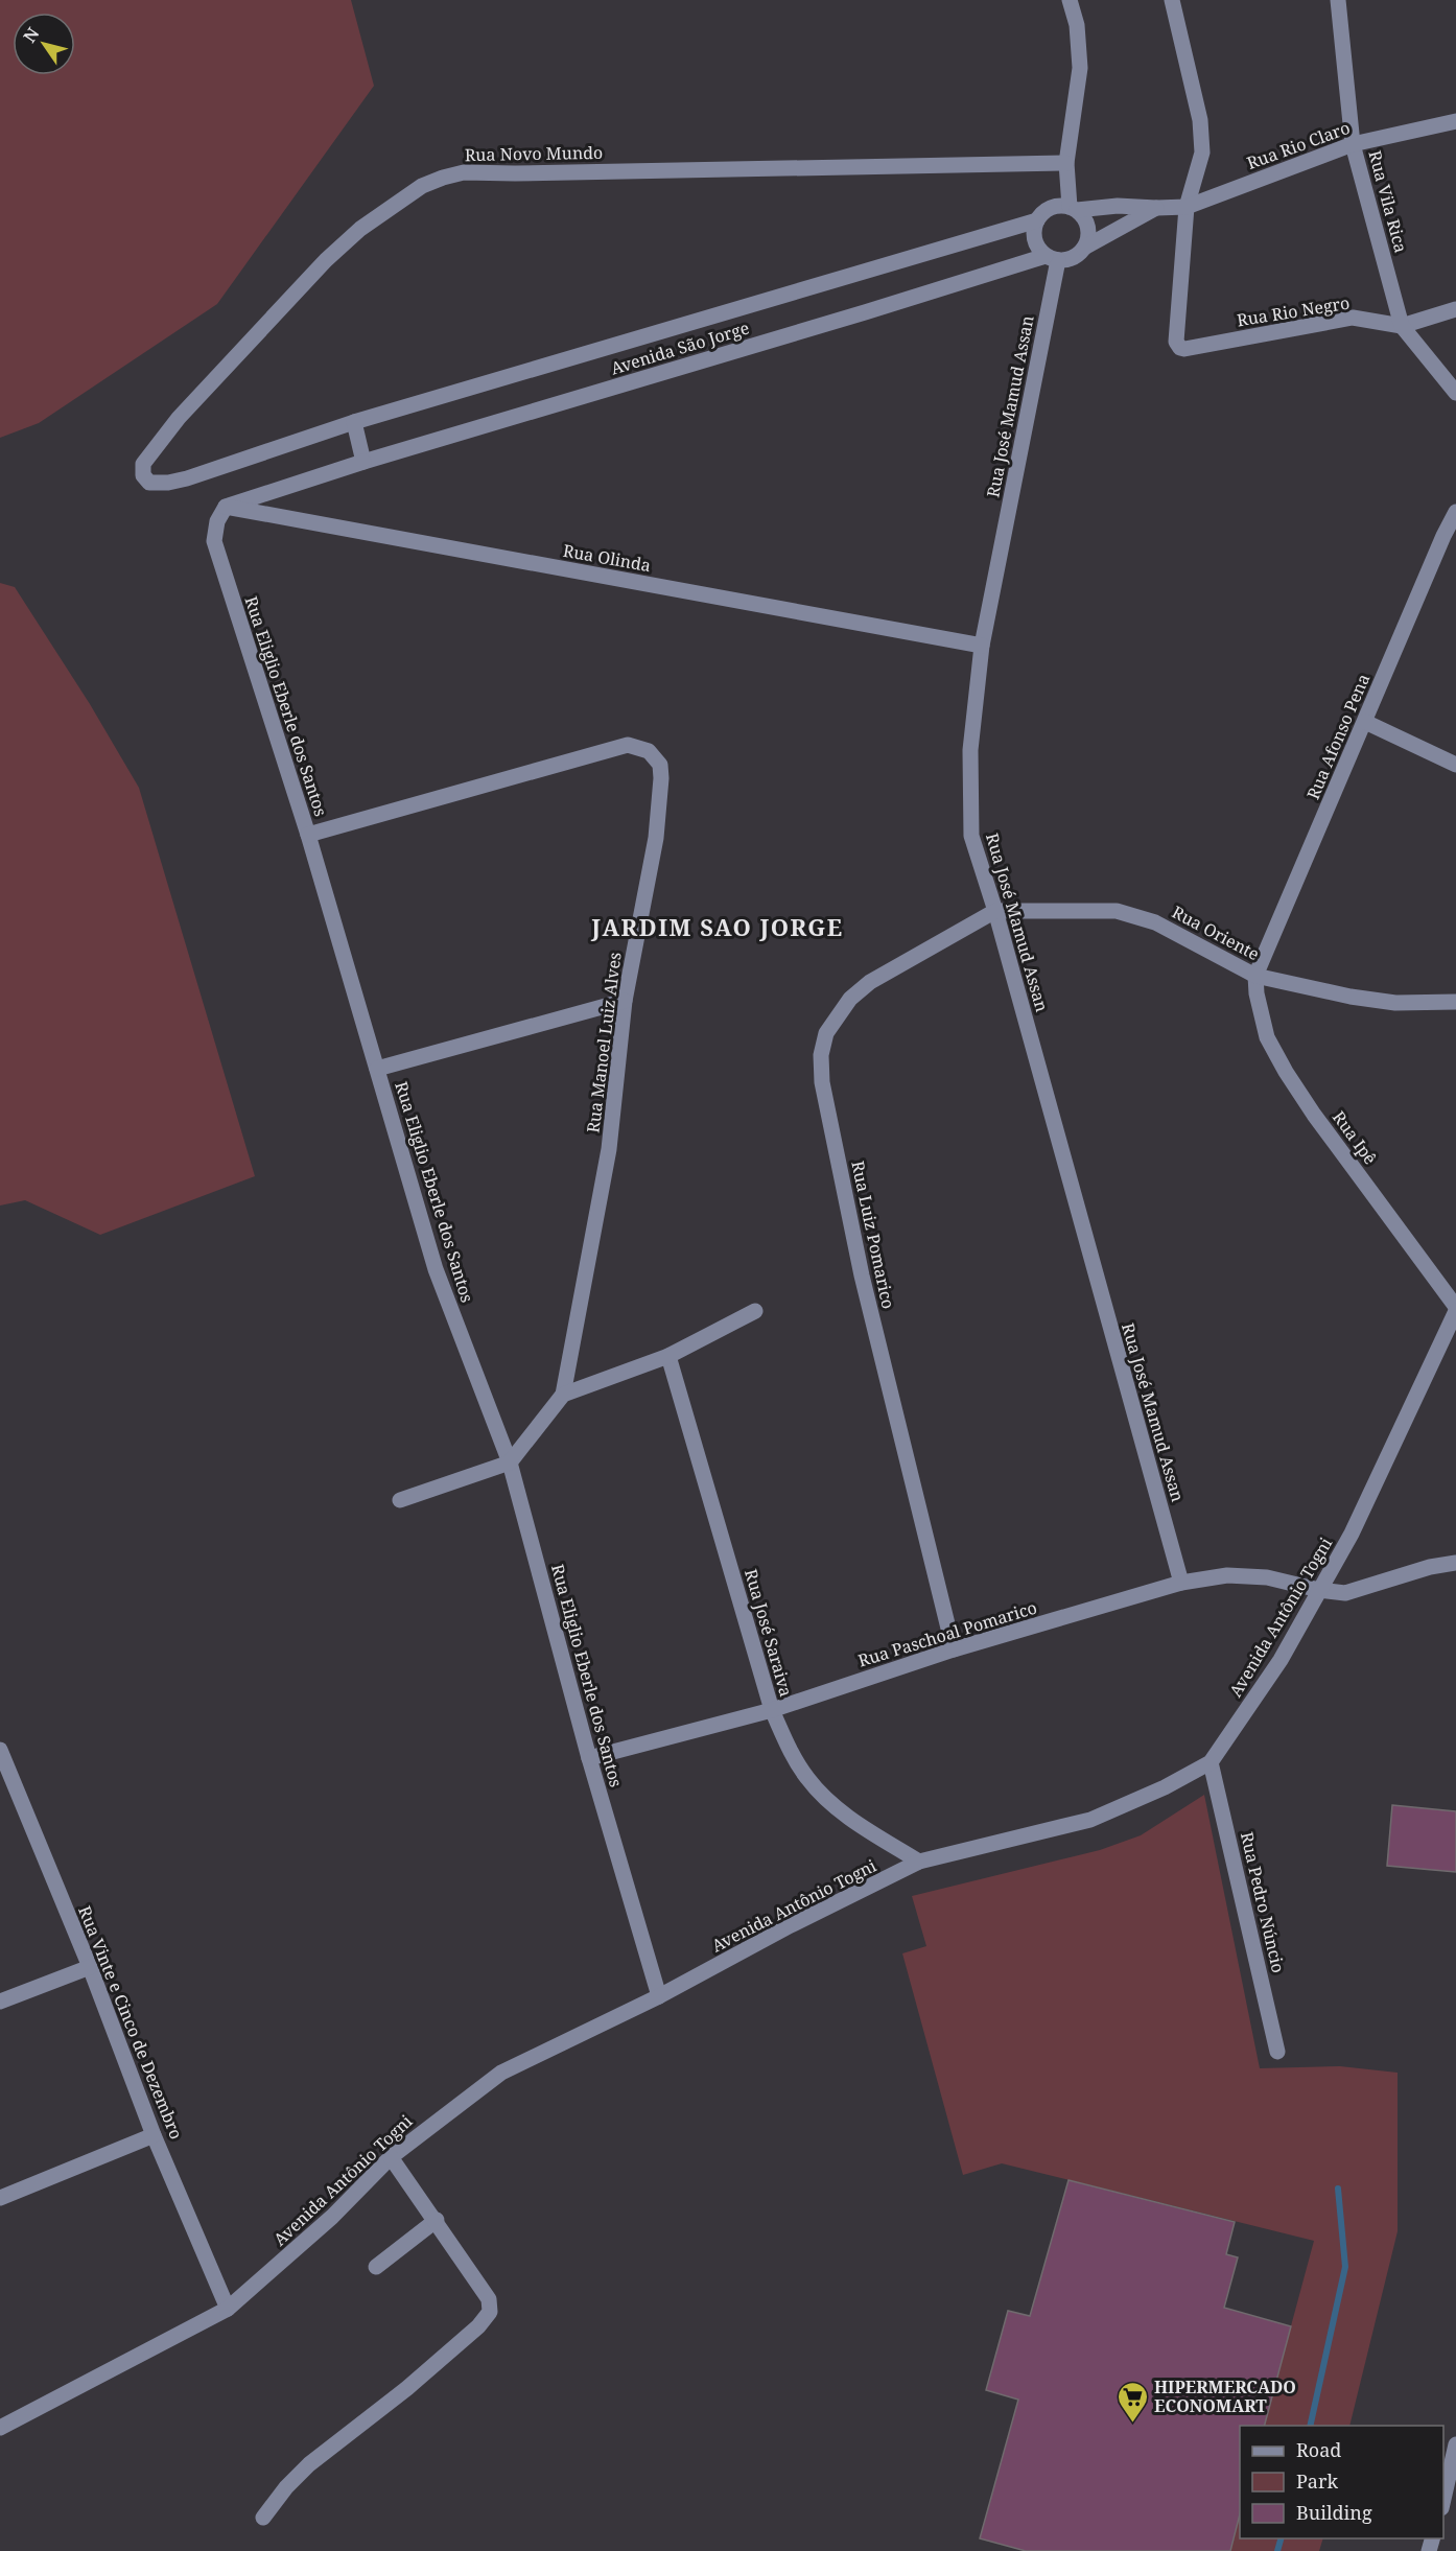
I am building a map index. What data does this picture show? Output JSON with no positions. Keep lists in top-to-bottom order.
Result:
{
  "streets": {
    "street": [
      "Rua Rio Claro",
      "Rua Novo Mundo",
      "Rua Vila Rica",
      "Rua Rio Negro",
      "Avenida São Jorge",
      "Rua José Mamud Assan",
      "Rua Olinda",
      "Rua Eliglio Eberle dos Santos",
      "Rua Afonso Pena",
      "Rua Oriente",
      "Rua Manoel Luiz Alves",
      "Rua Ipê",
      "Rua Luiz Pomarico",
      "Avenida Antônio Togni",
      "Rua José Saraiva",
      "Rua Paschoal Pomarico",
      "Rua Pedro Núncio",
      "Rua Vinte e Cinco de Dezembro"
    ]
  },
  "crossings": [
    ["Rua Rio Claro", "Rua Vila Rica"],
    ["Rua Rio Claro", "Rua Rio Negro"],
    ["Rua Rio Claro", "Avenida São Jorge"],
    ["Rua Novo Mundo", "Avenida São Jorge"],
    ["Rua Vila Rica", "Rua Rio Negro"],
    ["Avenida São Jorge", "Rua José Mamud Assan"],
    ["Avenida São Jorge", "Rua Olinda"],
    ["Avenida São Jorge", "Rua Eliglio Eberle dos Santos"],
    ["Rua José Mamud Assan", "Rua Olinda"],
    ["Rua José Mamud Assan", "Rua Oriente"],
    ["Rua José Mamud Assan", "Rua Luiz Pomarico"],
    ["Rua José Mamud Assan", "Rua Paschoal Pomarico"],
    ["Rua Olinda", "Rua Eliglio Eberle dos Santos"],
    ["Rua Eliglio Eberle dos Santos", "Rua Manoel Luiz Alves"],
    ["Rua Eliglio Eberle dos Santos", "Avenida Antônio Togni"],
    ["Rua Eliglio Eberle dos Santos", "Rua Paschoal Pomarico"],
    ["Rua Afonso Pena", "Rua Oriente"],
    ["Rua Afonso Pena", "Rua Ipê"],
    ["Rua Oriente", "Rua Ipê"],
    ["Rua Oriente", "Rua Luiz Pomarico"],
    ["Rua Luiz Pomarico", "Rua Paschoal Pomarico"],
    ["Avenida Antônio Togni", "Rua José Saraiva"],
    ["Avenida Antônio Togni", "Rua Paschoal Pomarico"],
    ["Avenida Antônio Togni", "Rua Pedro Núncio"],
    ["Avenida Antônio Togni", "Rua Vinte e Cinco de Dezembro"],
    ["Rua José Saraiva", "Rua Paschoal Pomarico"]
  ],
  "districts": ["JARDIM SAO JORGE"],
  "places": {
    "supermarket": ["HIPERMERCADO ECONOMART"]
  },
  "legend": ["Road", "Park", "Building"],
  "north": "top left"
}
